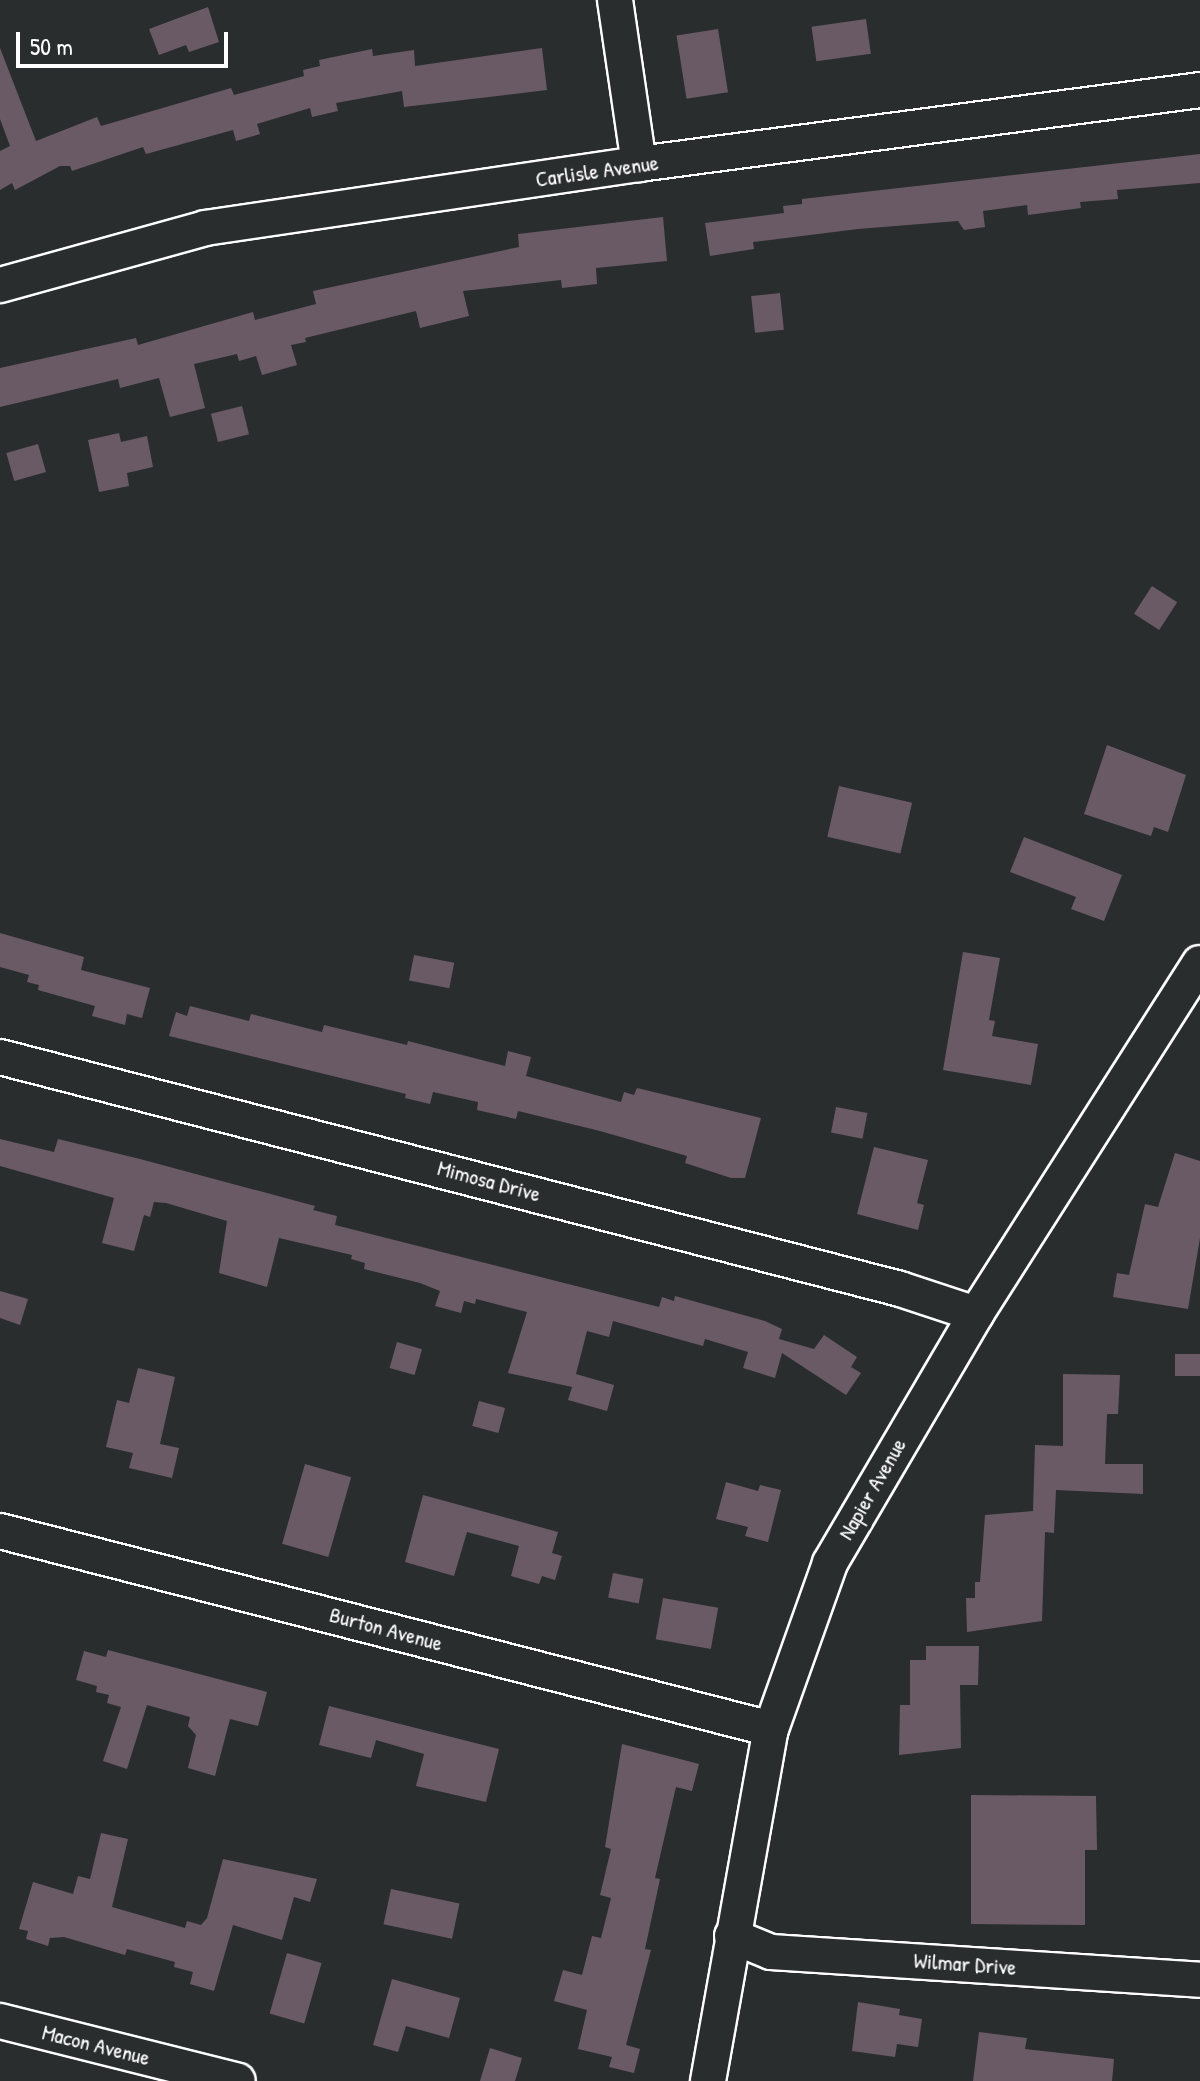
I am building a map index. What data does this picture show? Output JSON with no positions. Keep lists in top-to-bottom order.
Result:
{
  "streets": {
    "street": [
      "Carlisle Avenue",
      "Mimosa Drive",
      "Napier Avenue",
      "Burton Avenue",
      "Wilmar Drive",
      "Macon Avenue"
    ]
  },
  "crossings": [
    ["Mimosa Drive", "Napier Avenue"],
    ["Napier Avenue", "Burton Avenue"],
    ["Napier Avenue", "Wilmar Drive"]
  ],
  "scale_bar": "50 m"
}
